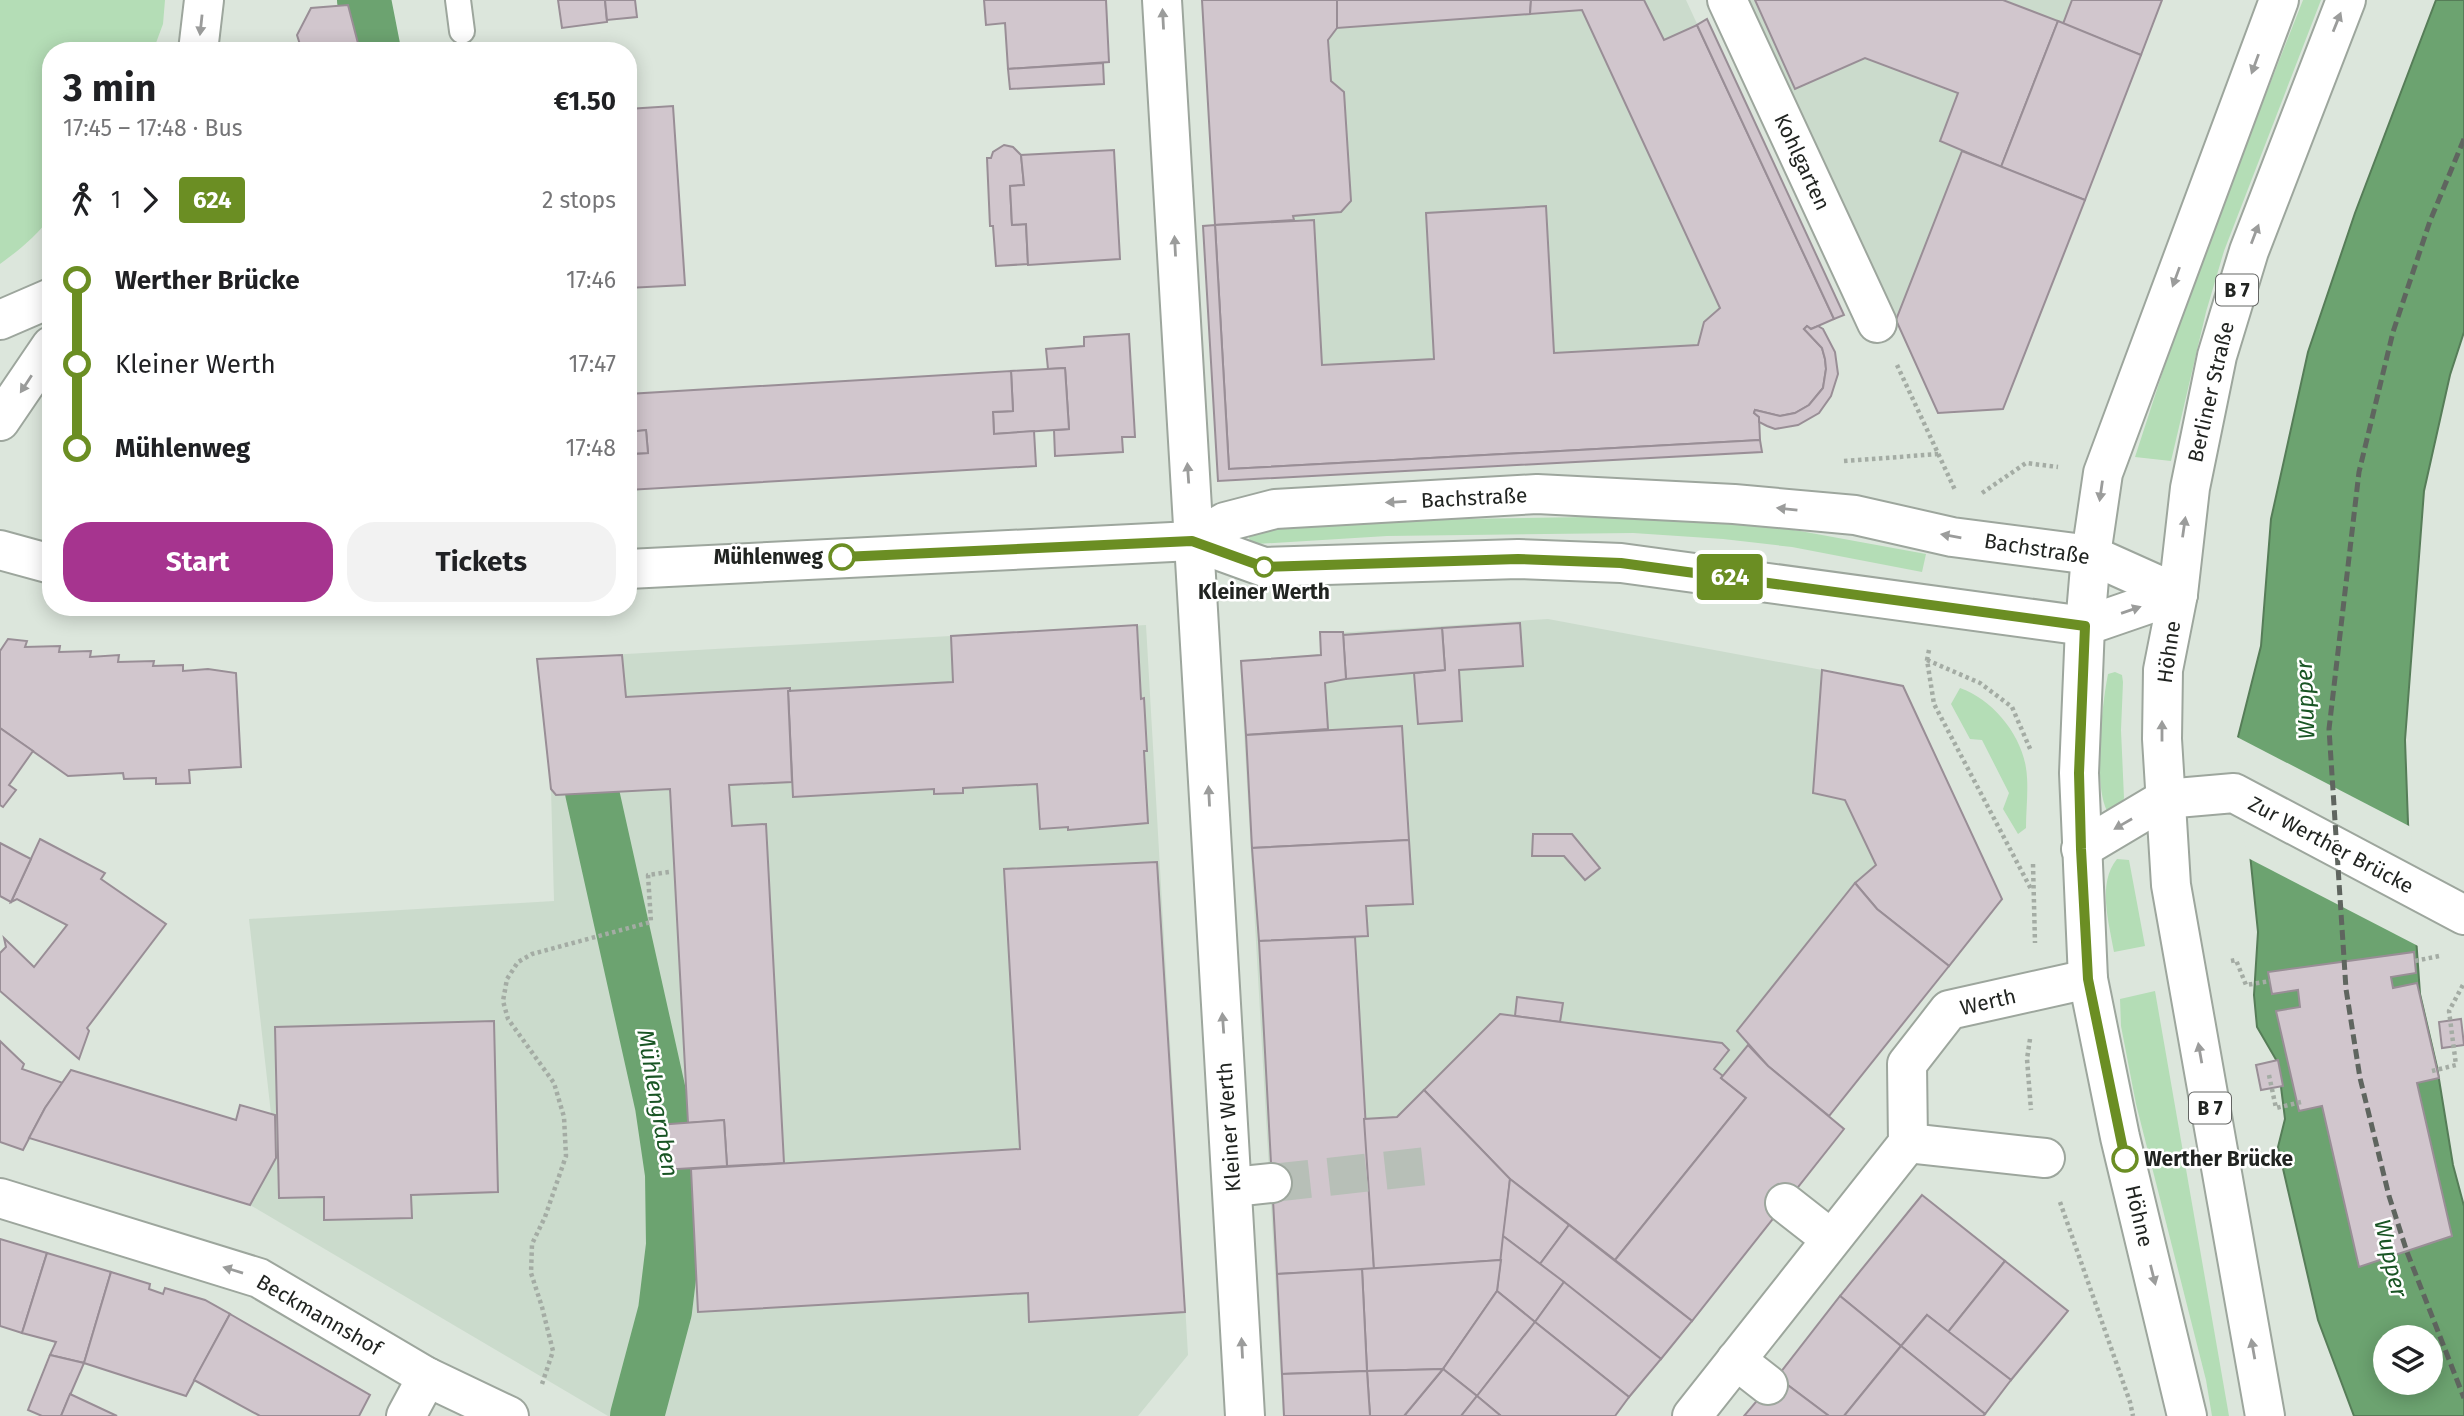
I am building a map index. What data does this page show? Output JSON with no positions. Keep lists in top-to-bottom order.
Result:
{
  "streets": {
    "main road": [
      "Kohlgarten",
      "B 7",
      "Berliner Straße",
      "Bachstraße",
      "Höhne",
      "Zur Werther Brücke",
      "Werth",
      "Kleiner Werth",
      "Beckmannshof"
    ]
  },
  "crossings": [
    ["Berliner Straße", "Bachstraße"],
    ["Berliner Straße", "Höhne"],
    ["Bachstraße", "Höhne"],
    ["Bachstraße", "Kleiner Werth"],
    ["Höhne", "Zur Werther Brücke"],
    ["Höhne", "Werth"]
  ],
  "one_way": ["Kleiner Werth", "Beckmannshof"],
  "water": ["Wupper", "Mühlengraben"],
  "places": ["Mühlenweg", "Kleiner Werth", "Werther Brücke"],
  "lines": ["bus line 624"],
  "page": {
    "on_map": "624",
    "heading": ["3 min", "17:45 – 17:48 · Bus", "€1.50"],
    "legs": ["1", "624", "2 stops"],
    "list": [
      {
        "name": "Werther Brücke",
        "value": "17:46"
      },
      {
        "name": "Kleiner Werth",
        "value": "17:47"
      },
      {
        "name": "Mühlenweg",
        "value": "17:48"
      }
    ],
    "buttons": ["Start", "Tickets"]
  }
}
